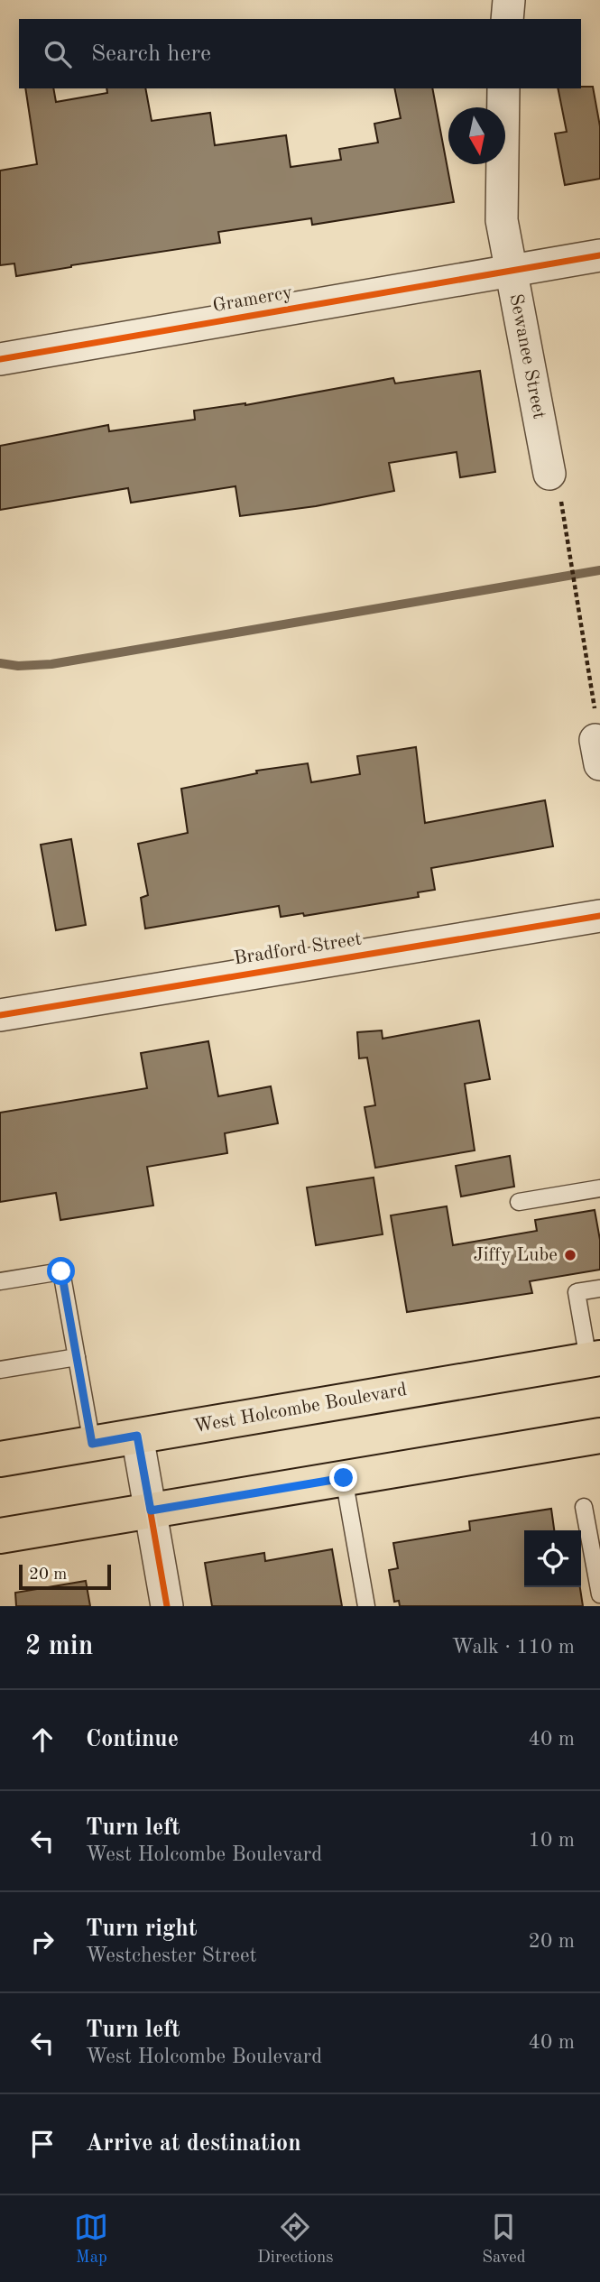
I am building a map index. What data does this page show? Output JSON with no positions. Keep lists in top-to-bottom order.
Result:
{
  "streets": {
    "main road": ["West Holcombe Boulevard"],
    "street": ["Gramercy", "Sewanee Street", "Bradford Street"]
  },
  "crossings": [
    ["Gramercy", "Sewanee Street"]
  ],
  "places": ["Jiffy Lube"],
  "scale_bar": "20 m",
  "north": "bottom",
  "page": {
    "search": "Search here",
    "scale": "20 m",
    "heading": ["2 min", "Walk · 110 m"],
    "list": [
      ["Continue", "40 m"],
      ["Turn left", "West Holcombe Boulevard", "10 m"],
      ["Turn right", "Westchester Street", "20 m"],
      ["Turn left", "West Holcombe Boulevard", "40 m"],
      "Arrive at destination"
    ],
    "nav": ["Map", "Directions", "Saved"]
  }
}
